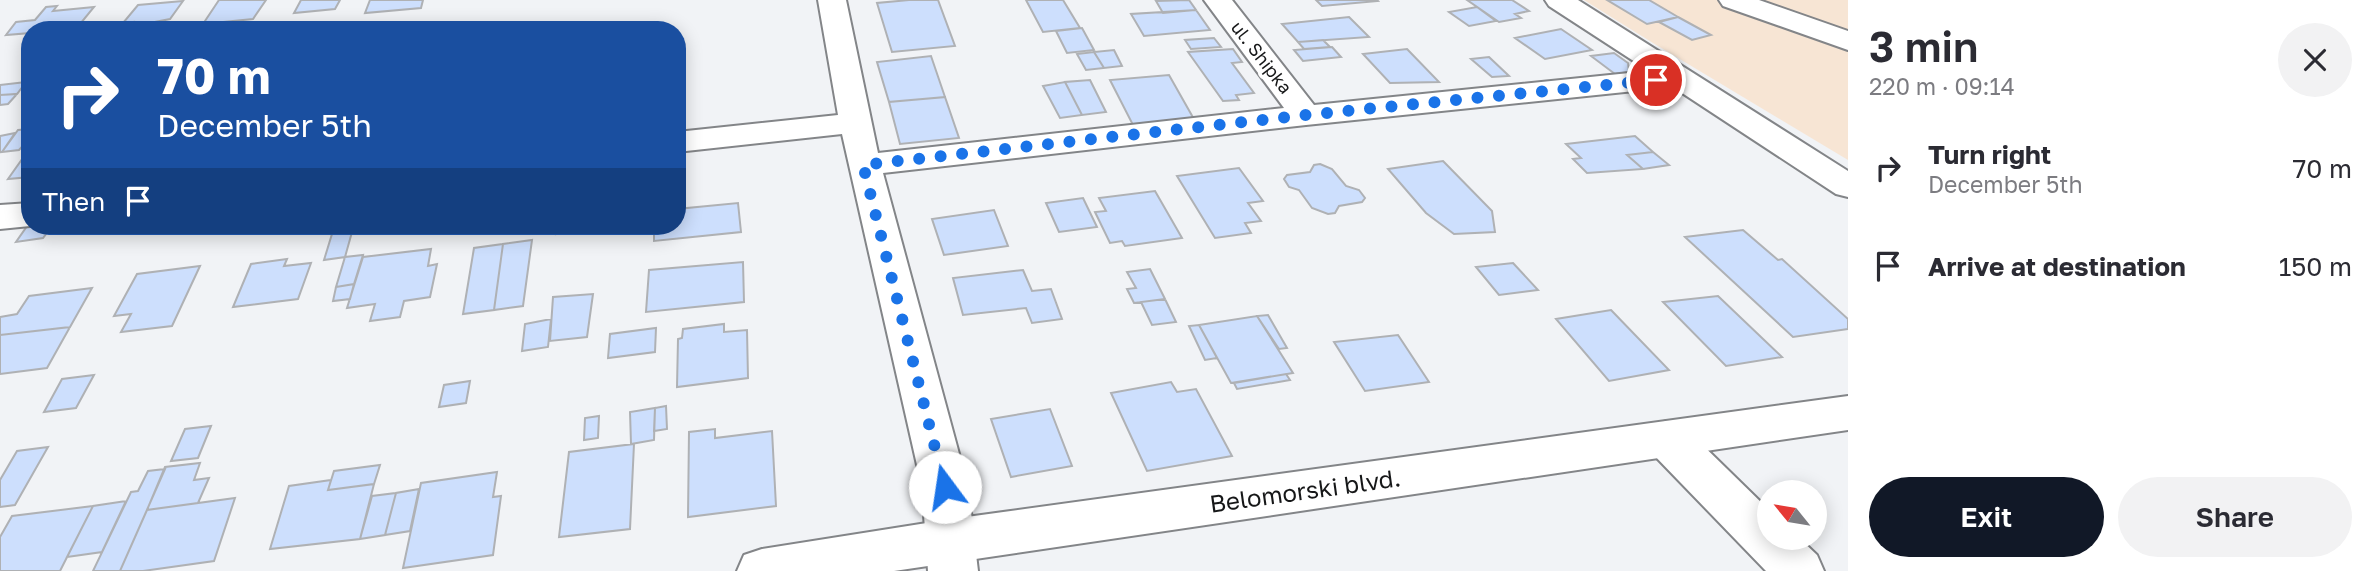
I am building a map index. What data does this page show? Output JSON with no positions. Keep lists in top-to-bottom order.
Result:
{
  "streets": {
    "street": ["ul. Shipka", "Belomorski blvd."]
  },
  "north": "top left",
  "page": {
    "heading": ["3 min", "220 m · 09:14"],
    "turn": ["70 m", "December 5th"],
    "list": [
      {
        "name": "Turn right",
        "note": "December 5th",
        "value": "70 m"
      },
      {
        "name": "Arrive at destination",
        "value": "150 m"
      }
    ],
    "then": "Then",
    "buttons": ["Exit", "Share"]
  }
}
